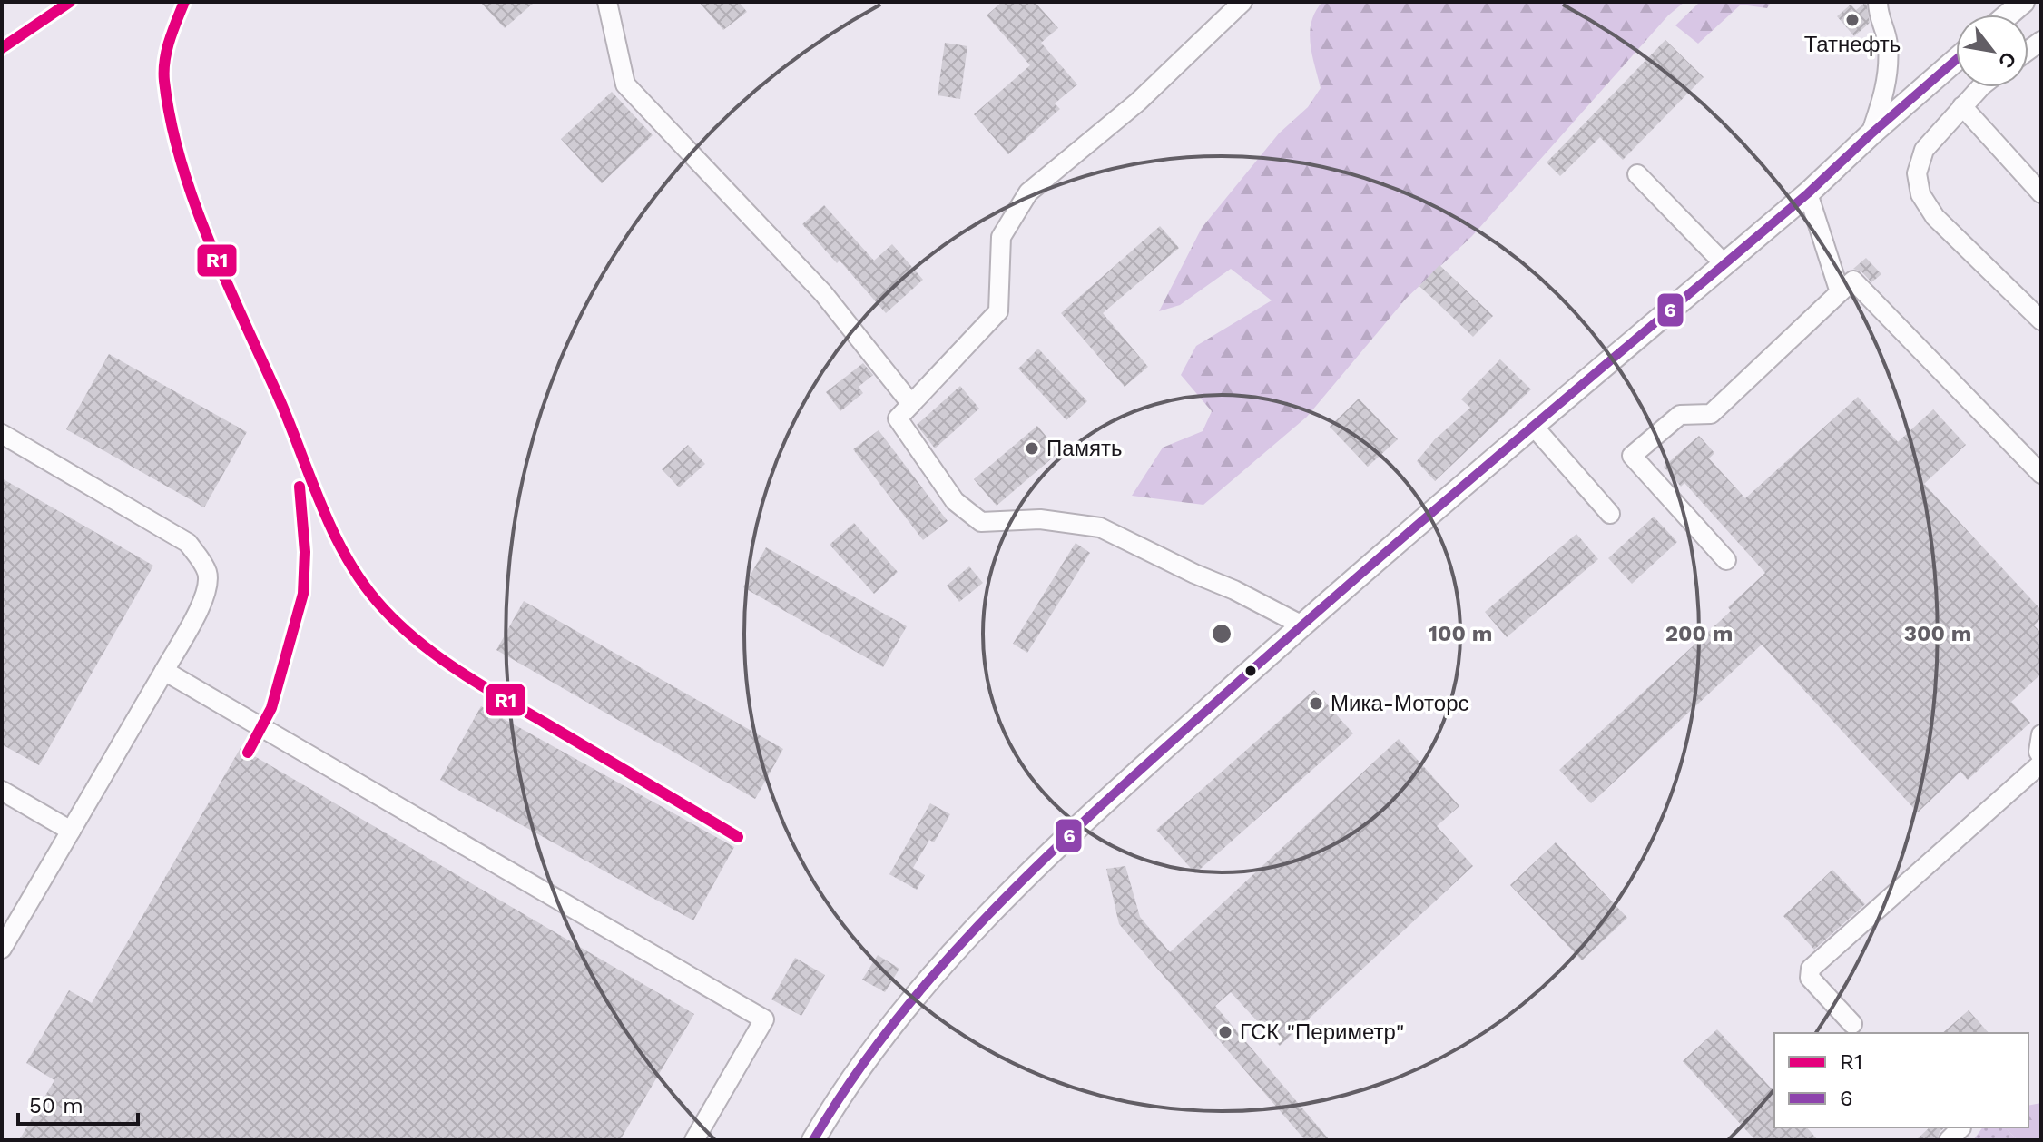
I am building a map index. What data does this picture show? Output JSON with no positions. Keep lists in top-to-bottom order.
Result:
{
  "places": [
    "Татнефть",
    "Память",
    "Мика-Моторс",
    "ГСК \"Периметр\""
  ],
  "lines": ["transit line R1", "transit line 6"],
  "legend": ["R1", "6"],
  "scale_bar": "50 m",
  "north": "bottom right",
  "rings": ["100 m", "200 m", "300 m"]
}
